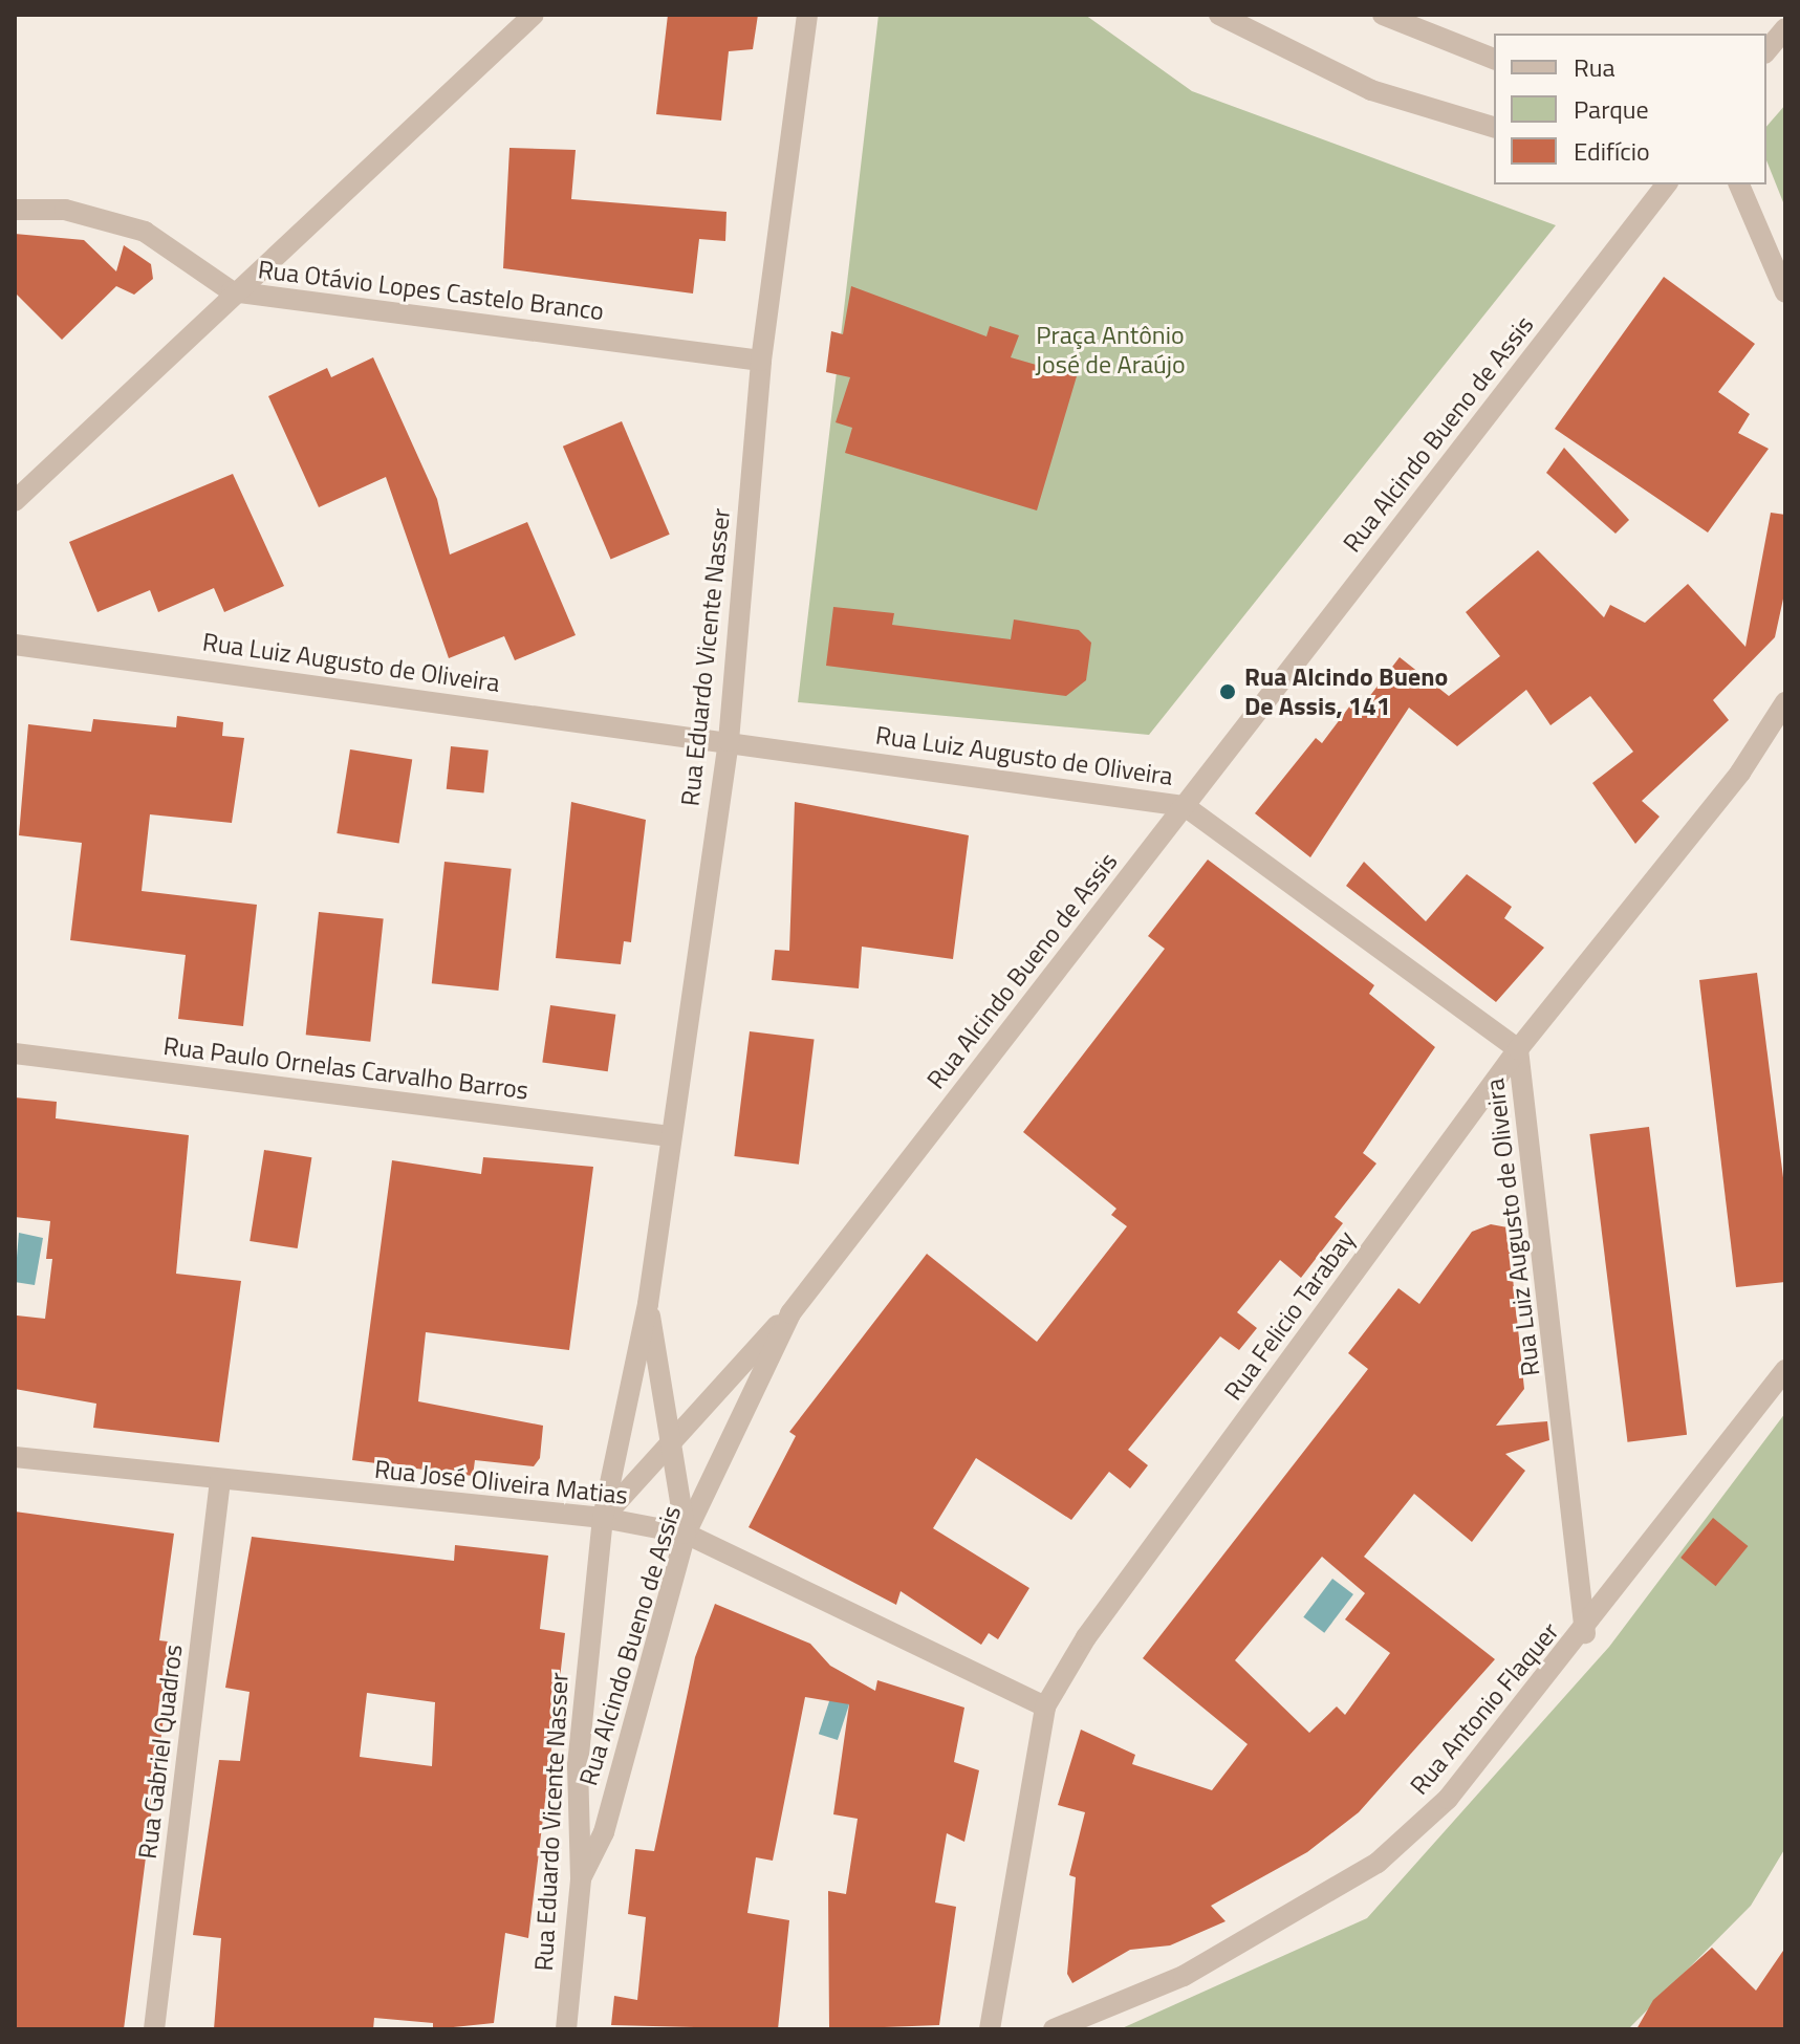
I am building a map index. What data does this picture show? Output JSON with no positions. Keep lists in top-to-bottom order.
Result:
{
  "streets": {
    "street": [
      "Rua Otávio Lopes Castelo Branco",
      "Rua Alcindo Bueno de Assis",
      "Rua Eduardo Vicente Nasser",
      "Rua Luiz Augusto de Oliveira",
      "Rua Paulo Ornelas Carvalho Barros",
      "Rua Felicio Tarabay",
      "Rua José Oliveira Matias",
      "Rua Antonio Flaquer",
      "Rua Gabriel Quadros"
    ]
  },
  "crossings": [
    ["Rua Otávio Lopes Castelo Branco", "Rua Eduardo Vicente Nasser"],
    ["Rua Alcindo Bueno de Assis", "Rua Eduardo Vicente Nasser"],
    ["Rua Alcindo Bueno de Assis", "Rua Luiz Augusto de Oliveira"],
    ["Rua Alcindo Bueno de Assis", "Rua José Oliveira Matias"],
    ["Rua Eduardo Vicente Nasser", "Rua Luiz Augusto de Oliveira"],
    ["Rua Eduardo Vicente Nasser", "Rua Paulo Ornelas Carvalho Barros"],
    ["Rua Eduardo Vicente Nasser", "Rua José Oliveira Matias"],
    ["Rua Luiz Augusto de Oliveira", "Rua Felicio Tarabay"],
    ["Rua Luiz Augusto de Oliveira", "Rua Antonio Flaquer"],
    ["Rua Felicio Tarabay", "Rua José Oliveira Matias"],
    ["Rua José Oliveira Matias", "Rua Gabriel Quadros"]
  ],
  "parks": ["Praça Antônio José de Araújo"],
  "places": ["Rua Alcindo Bueno De Assis, 141"],
  "legend": ["Rua", "Parque", "Edifício"]
}
